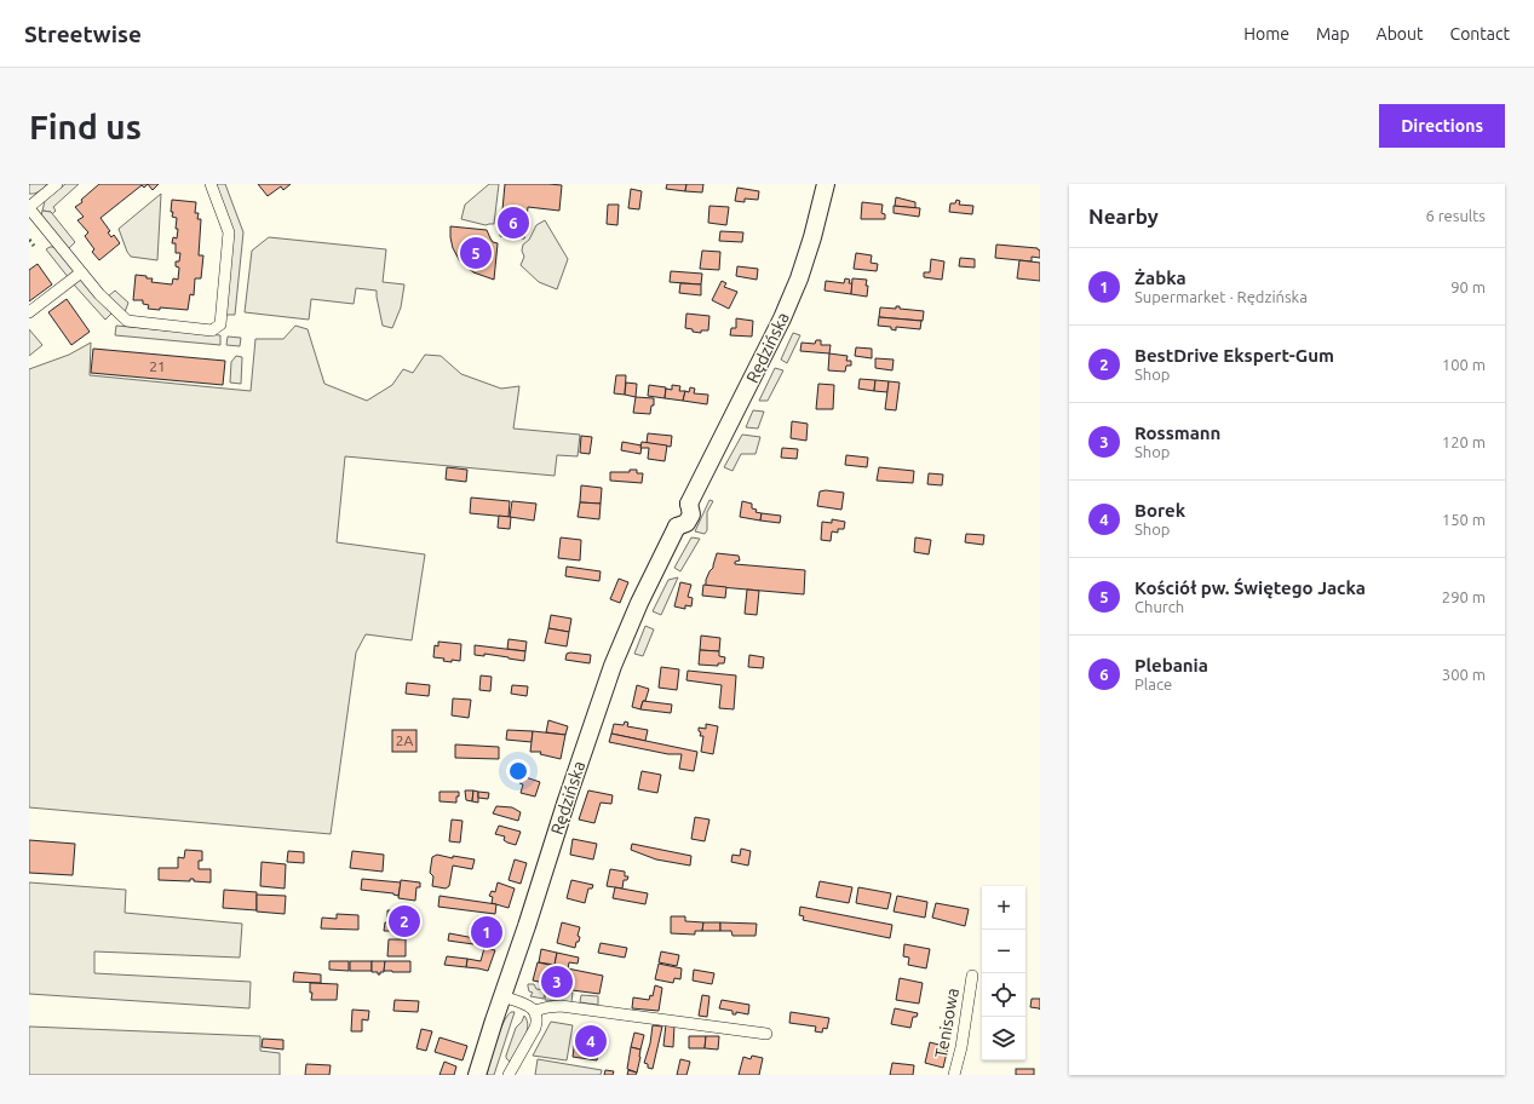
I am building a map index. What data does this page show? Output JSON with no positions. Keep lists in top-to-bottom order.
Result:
{
  "streets": {
    "main road": ["Rędzińska"],
    "street": ["Tenisowa"]
  },
  "house_numbers": ["21", "2A"],
  "page": {
    "header": "Streetwise",
    "nav": [
      "Home",
      "Map",
      "About",
      "Contact"
    ],
    "buttons": "Directions",
    "title": "Find us",
    "heading": ["Nearby", "6 results"],
    "pins": [
      "6",
      "5",
      "2",
      "1",
      "3",
      "4"
    ],
    "list": [
      {
        "mark": "1",
        "name": "Żabka",
        "note": "Supermarket · Rędzińska",
        "value": "90 m"
      },
      {
        "mark": "2",
        "name": "BestDrive Ekspert-Gum",
        "note": "Shop",
        "value": "100 m"
      },
      {
        "mark": "3",
        "name": "Rossmann",
        "note": "Shop",
        "value": "120 m"
      },
      {
        "mark": "4",
        "name": "Borek",
        "note": "Shop",
        "value": "150 m"
      },
      {
        "mark": "5",
        "name": "Kościół pw. Świętego Jacka",
        "note": "Church",
        "value": "290 m"
      },
      {
        "mark": "6",
        "name": "Plebania",
        "note": "Place",
        "value": "300 m"
      }
    ],
    "map_buttons": ["+", "−"]
  }
}
